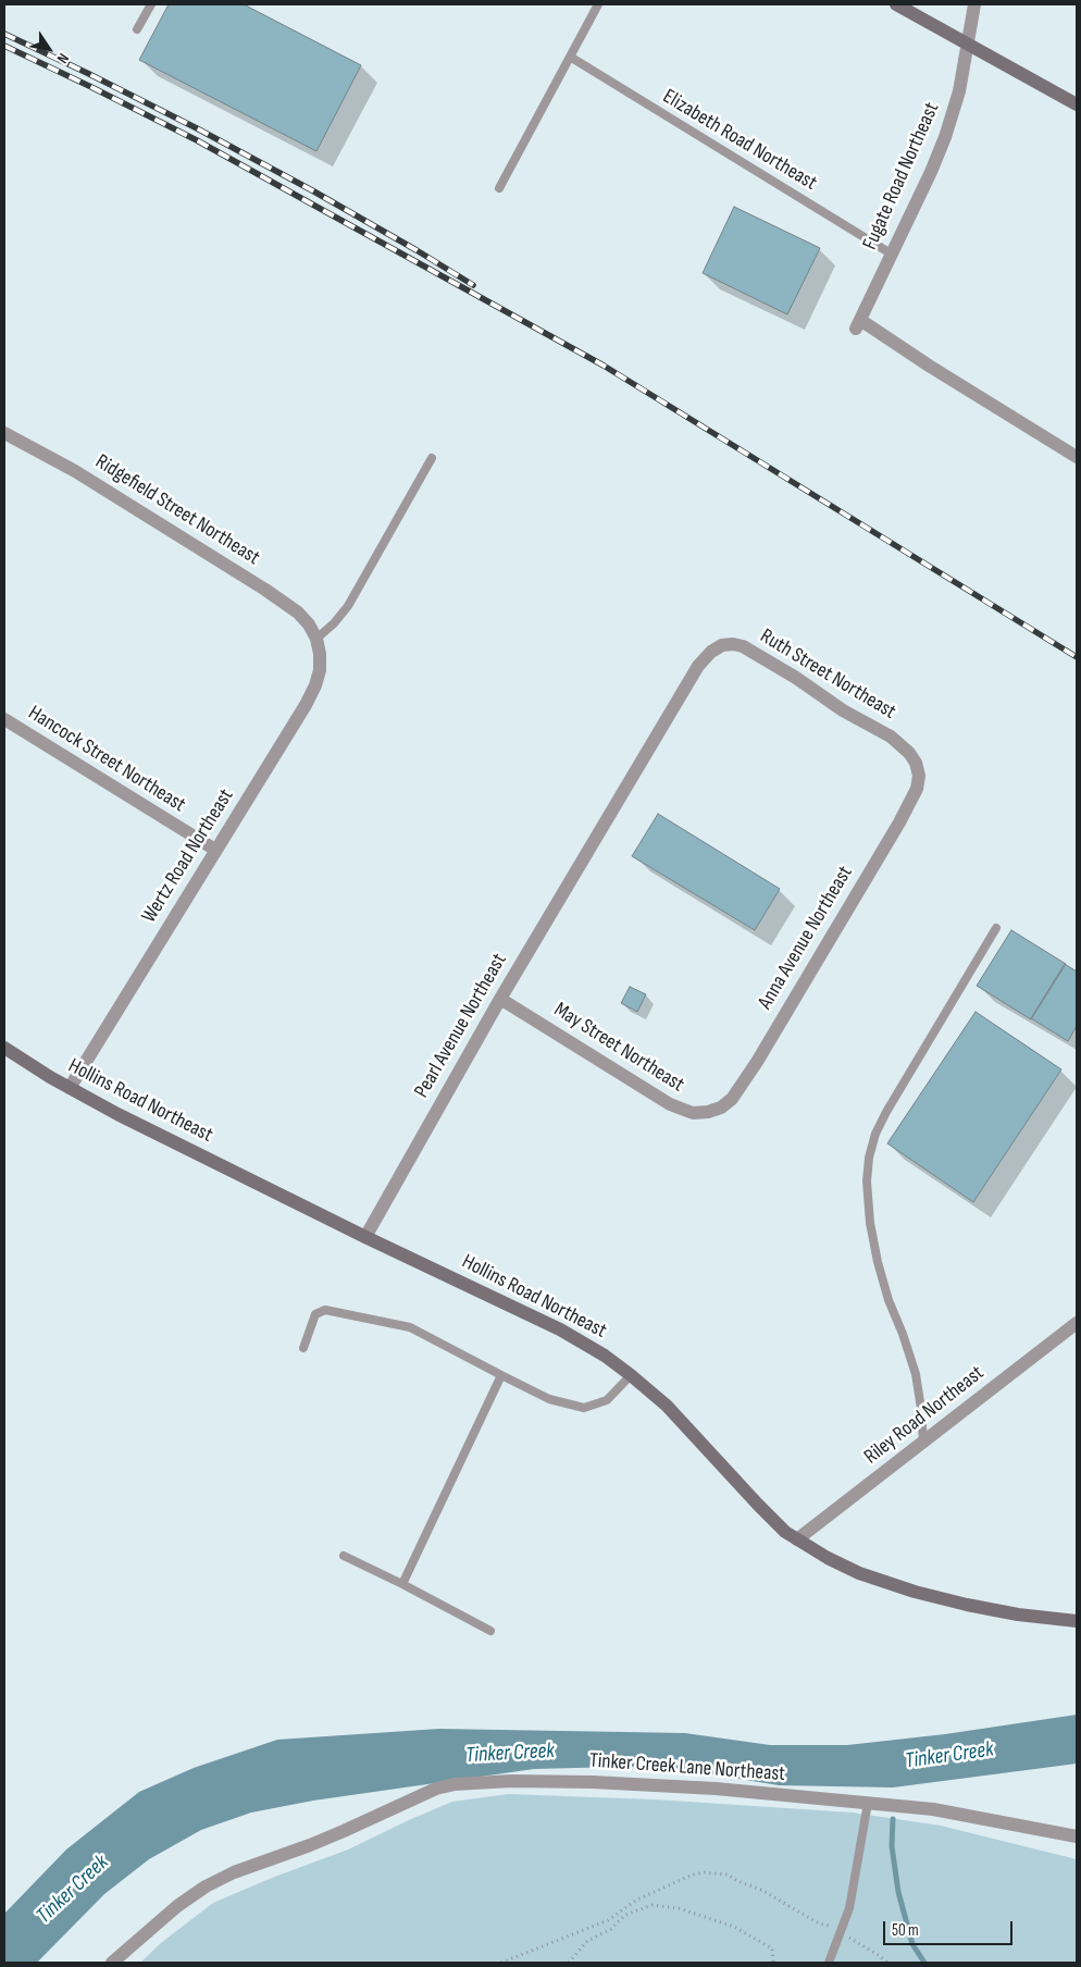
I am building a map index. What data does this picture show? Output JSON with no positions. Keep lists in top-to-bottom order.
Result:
{
  "streets": {
    "main road": ["Hollins Road Northeast"],
    "street": [
      "Fugate Road Northeast",
      "Ridgefield Street Northeast",
      "Ruth Street Northeast",
      "Hancock Street Northeast",
      "Wertz Road Northeast",
      "Anna Avenue Northeast",
      "Pearl Avenue Northeast",
      "May Street Northeast",
      "Riley Road Northeast",
      "Tinker Creek Lane Northeast"
    ],
    "lane": ["Elizabeth Road Northeast"]
  },
  "crossings": [
    ["Elizabeth Road Northeast", "Fugate Road Northeast"],
    ["Ridgefield Street Northeast", "Wertz Road Northeast"],
    ["Ruth Street Northeast", "Anna Avenue Northeast"],
    ["Ruth Street Northeast", "Pearl Avenue Northeast"],
    ["Hancock Street Northeast", "Wertz Road Northeast"],
    ["Wertz Road Northeast", "Hollins Road Northeast"],
    ["Anna Avenue Northeast", "May Street Northeast"],
    ["Pearl Avenue Northeast", "May Street Northeast"],
    ["Pearl Avenue Northeast", "Hollins Road Northeast"],
    ["Hollins Road Northeast", "Riley Road Northeast"]
  ],
  "water": ["Tinker Creek"],
  "scale_bar": "50 m",
  "north": "bottom right"
}
